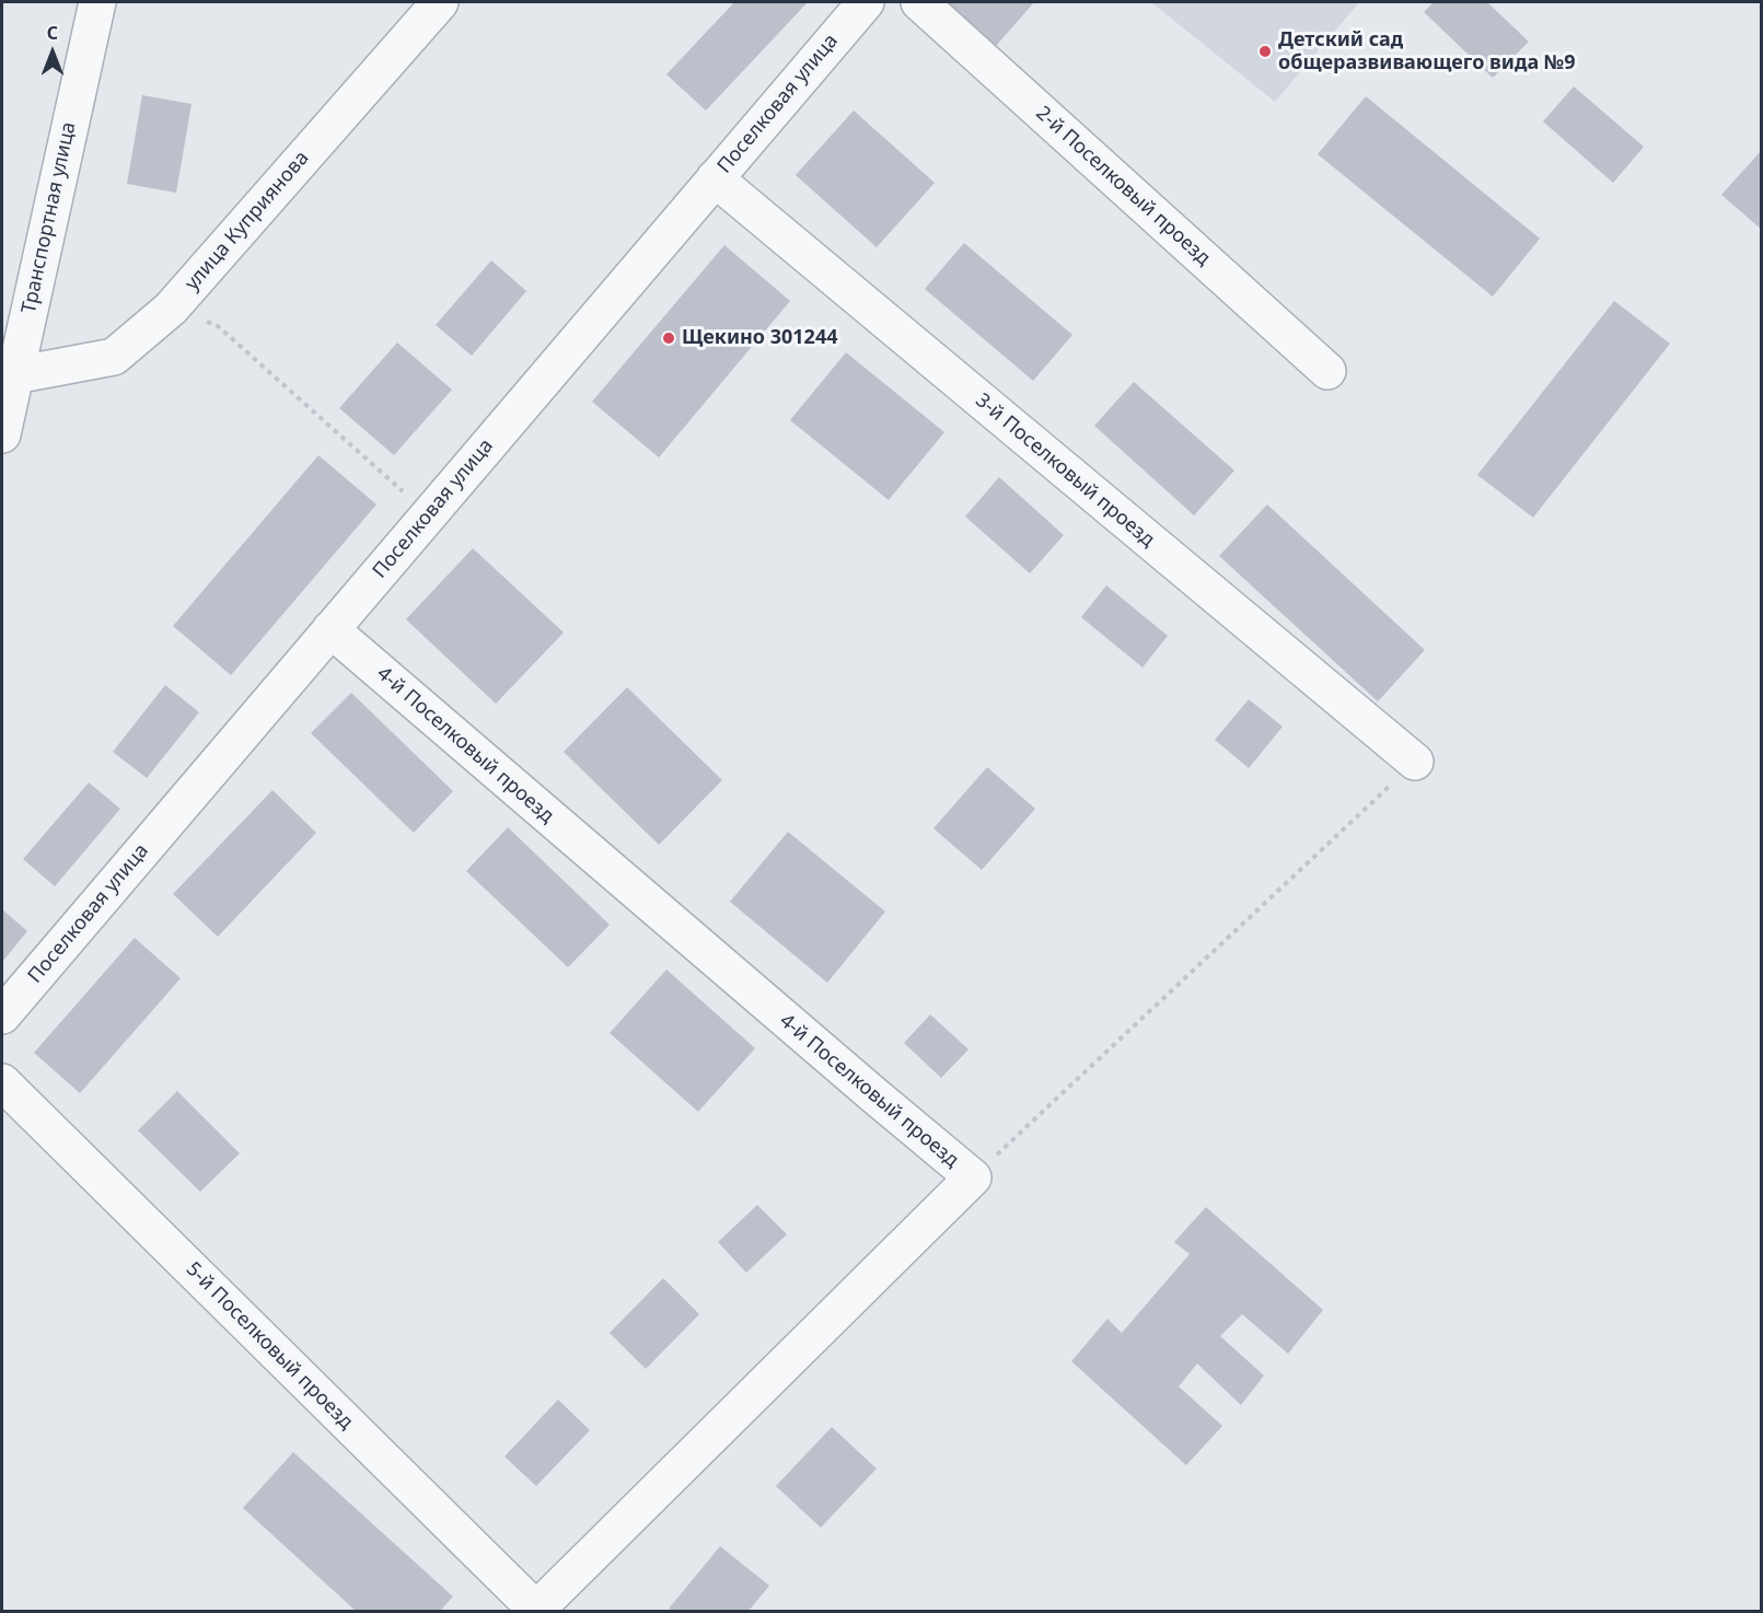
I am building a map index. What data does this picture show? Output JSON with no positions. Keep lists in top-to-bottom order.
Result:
{
  "streets": {
    "street": [
      "Поселковая улица",
      "2-й Поселковый проезд",
      "Транспортная улица",
      "улица Куприянова",
      "3-й Поселковый проезд",
      "4-й Поселковый проезд",
      "5-й Поселковый проезд"
    ]
  },
  "crossings": [
    ["Поселковая улица", "3-й Поселковый проезд"],
    ["Поселковая улица", "4-й Поселковый проезд"],
    ["Транспортная улица", "улица Куприянова"],
    ["4-й Поселковый проезд", "5-й Поселковый проезд"]
  ],
  "places": ["Детский сад общеразвивающего вида №9", "Щекино 301244"],
  "north": "top"
}
